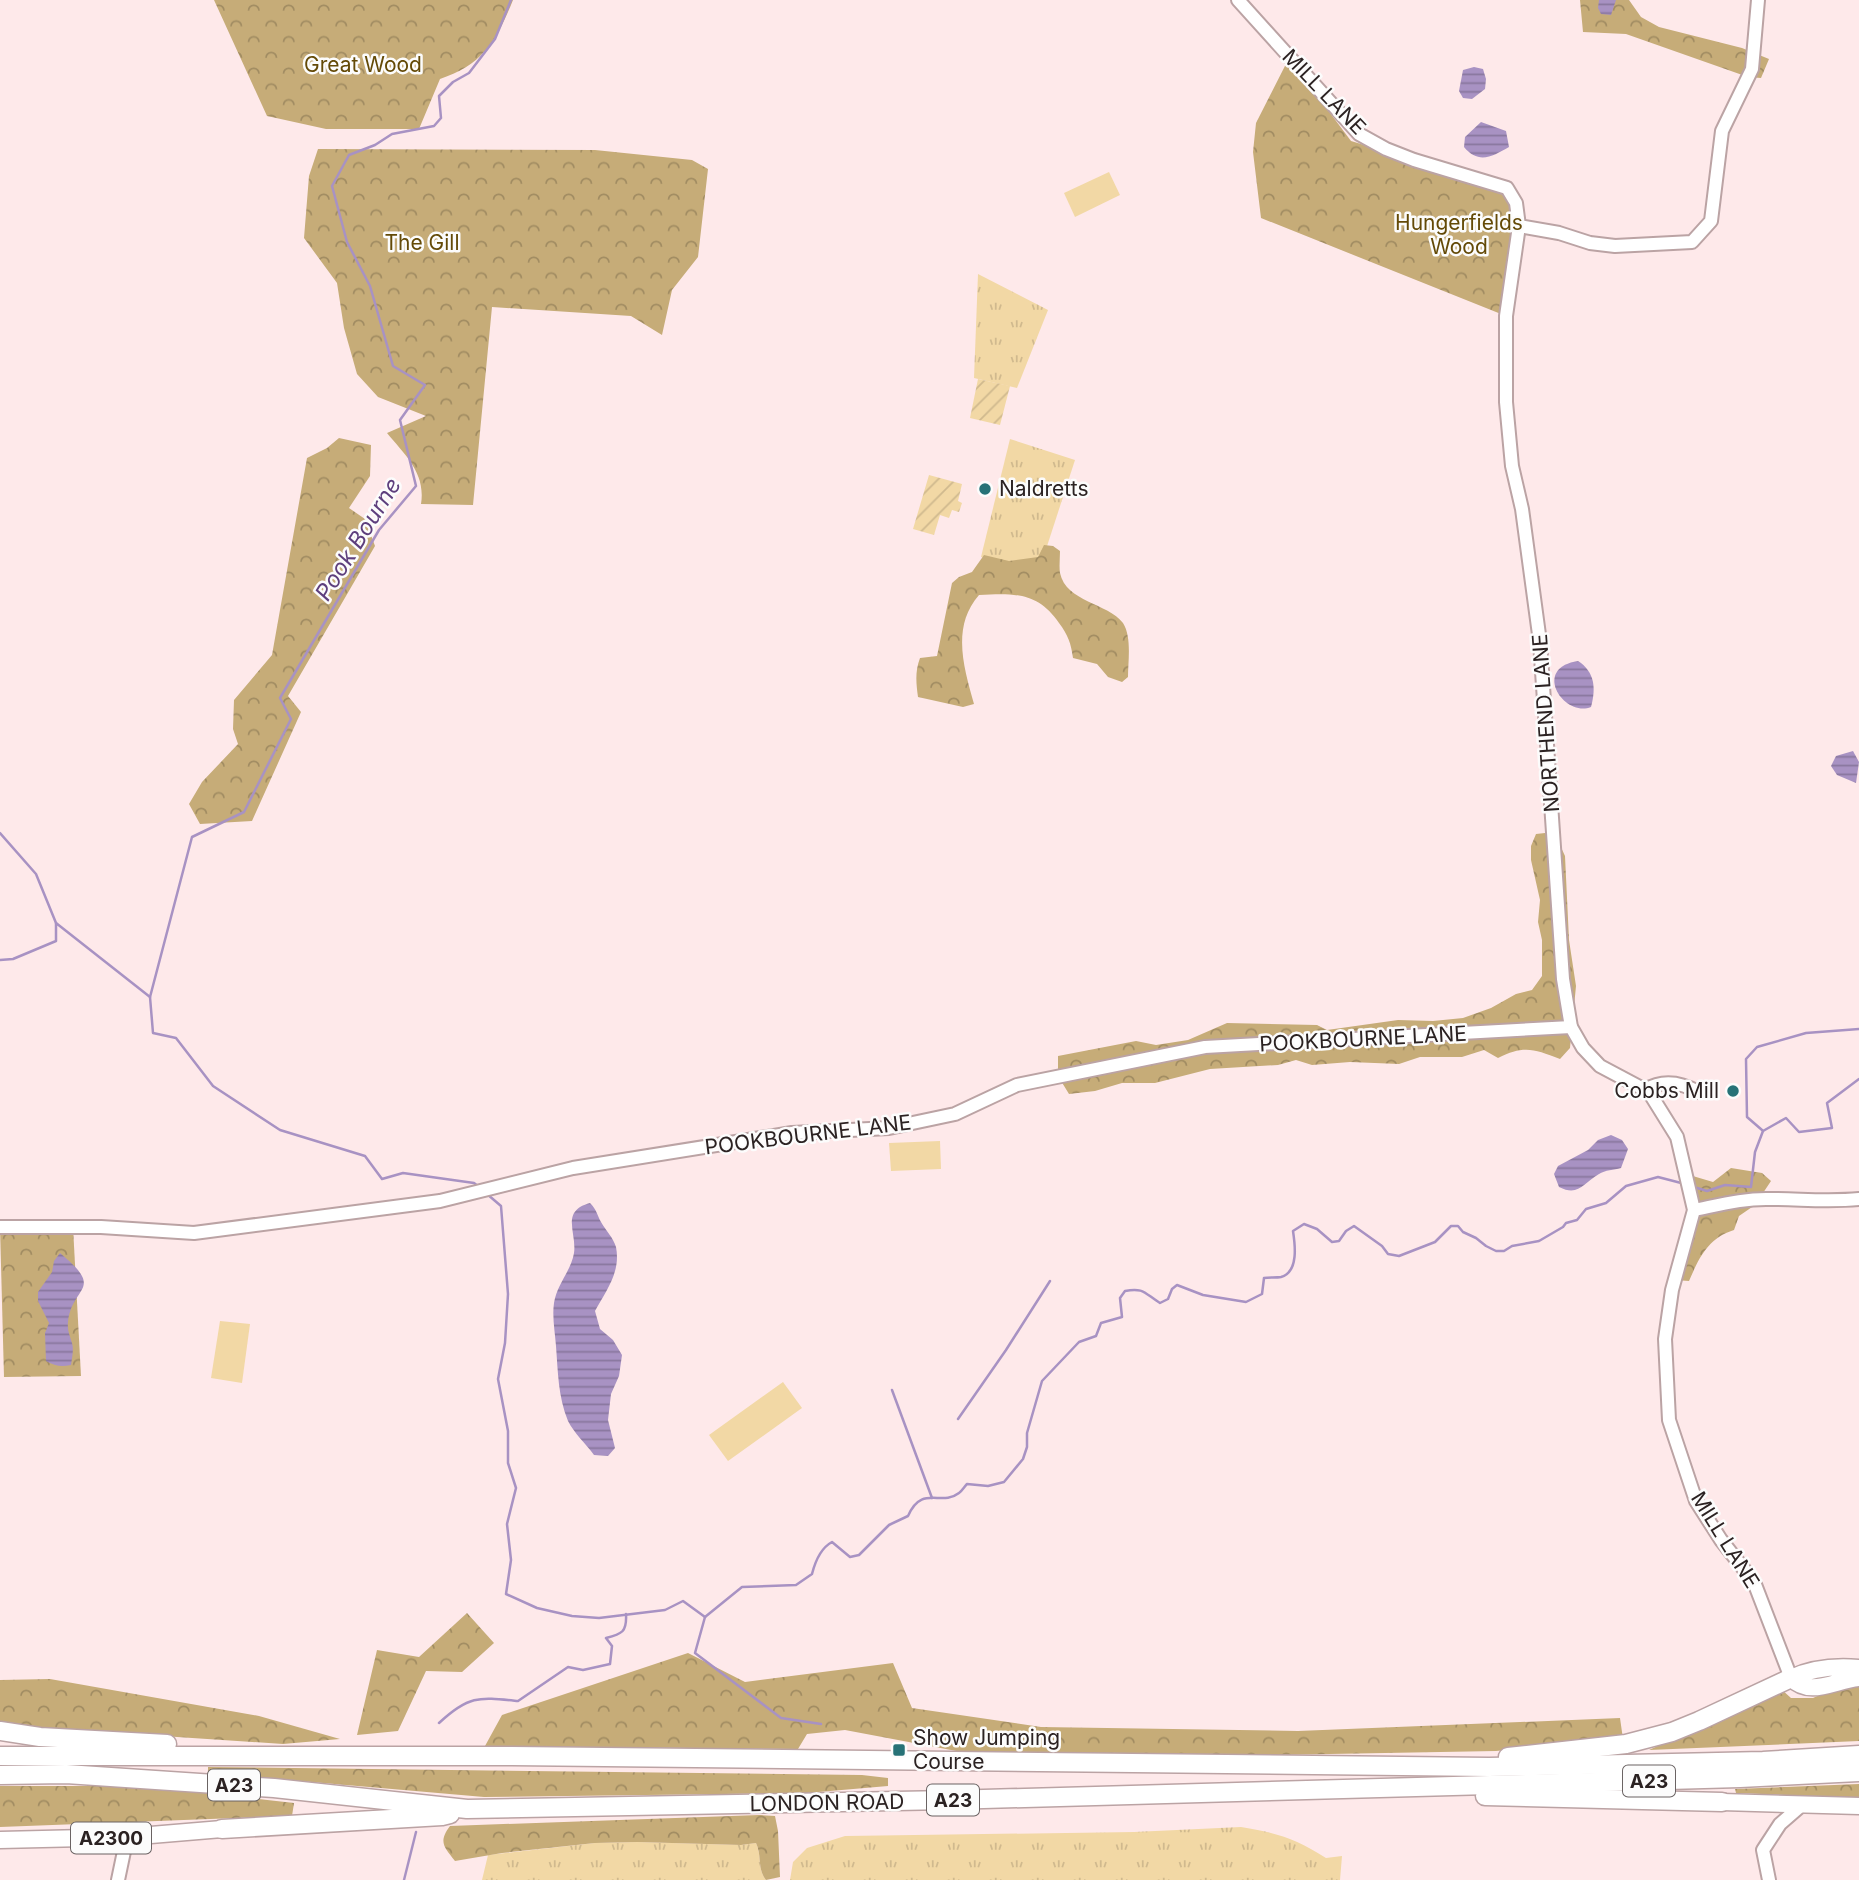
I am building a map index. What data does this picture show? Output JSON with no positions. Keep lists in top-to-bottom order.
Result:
{
  "streets": {
    "highway": ["A23", "LONDON ROAD"],
    "main road": ["A2300"],
    "street": ["MILL LANE", "NORTHEND LANE", "POOKBOURNE LANE"]
  },
  "crossings": [
    ["MILL LANE", "NORTHEND LANE"],
    ["NORTHEND LANE", "POOKBOURNE LANE"],
    ["A23", "LONDON ROAD"]
  ],
  "water": ["Pook Bourne"],
  "parks": ["Great Wood", "Hungerfields Wood", "The Gill"],
  "places": {
    "other": ["Naldretts", "Cobbs Mill"],
    "transit": ["Show Jumping Course"]
  }
}
